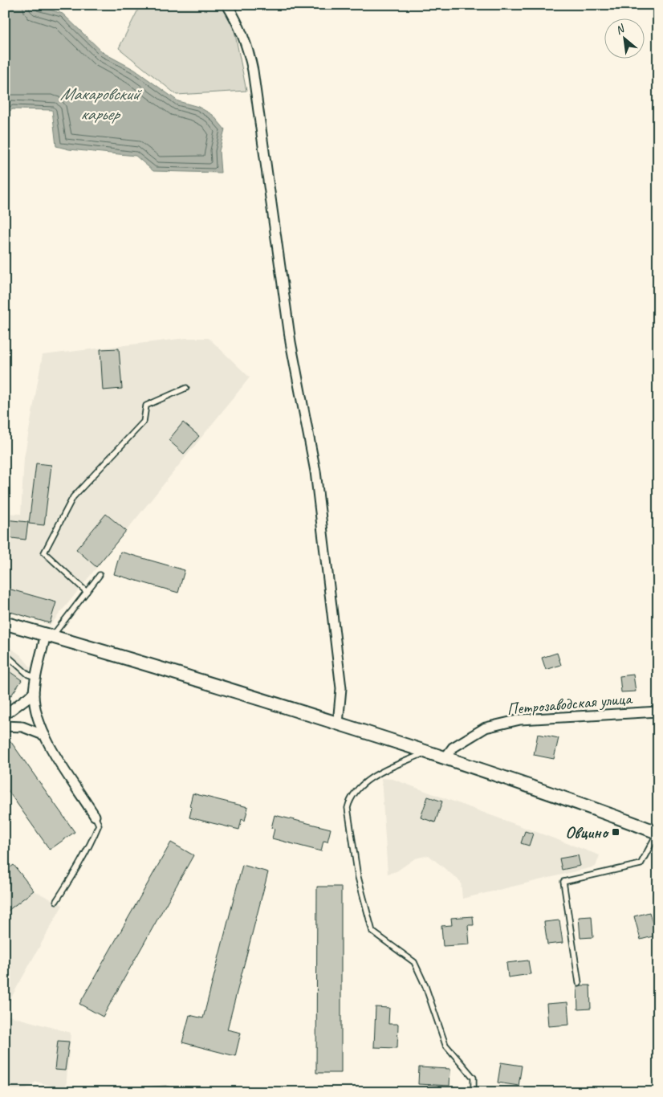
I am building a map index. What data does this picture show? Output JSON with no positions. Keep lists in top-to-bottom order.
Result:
{
  "streets": {
    "street": ["Петрозаводская улица"]
  },
  "water": ["Макаровский карьер"],
  "places": {
    "transit": ["Овцино"]
  },
  "north": "top left"
}
